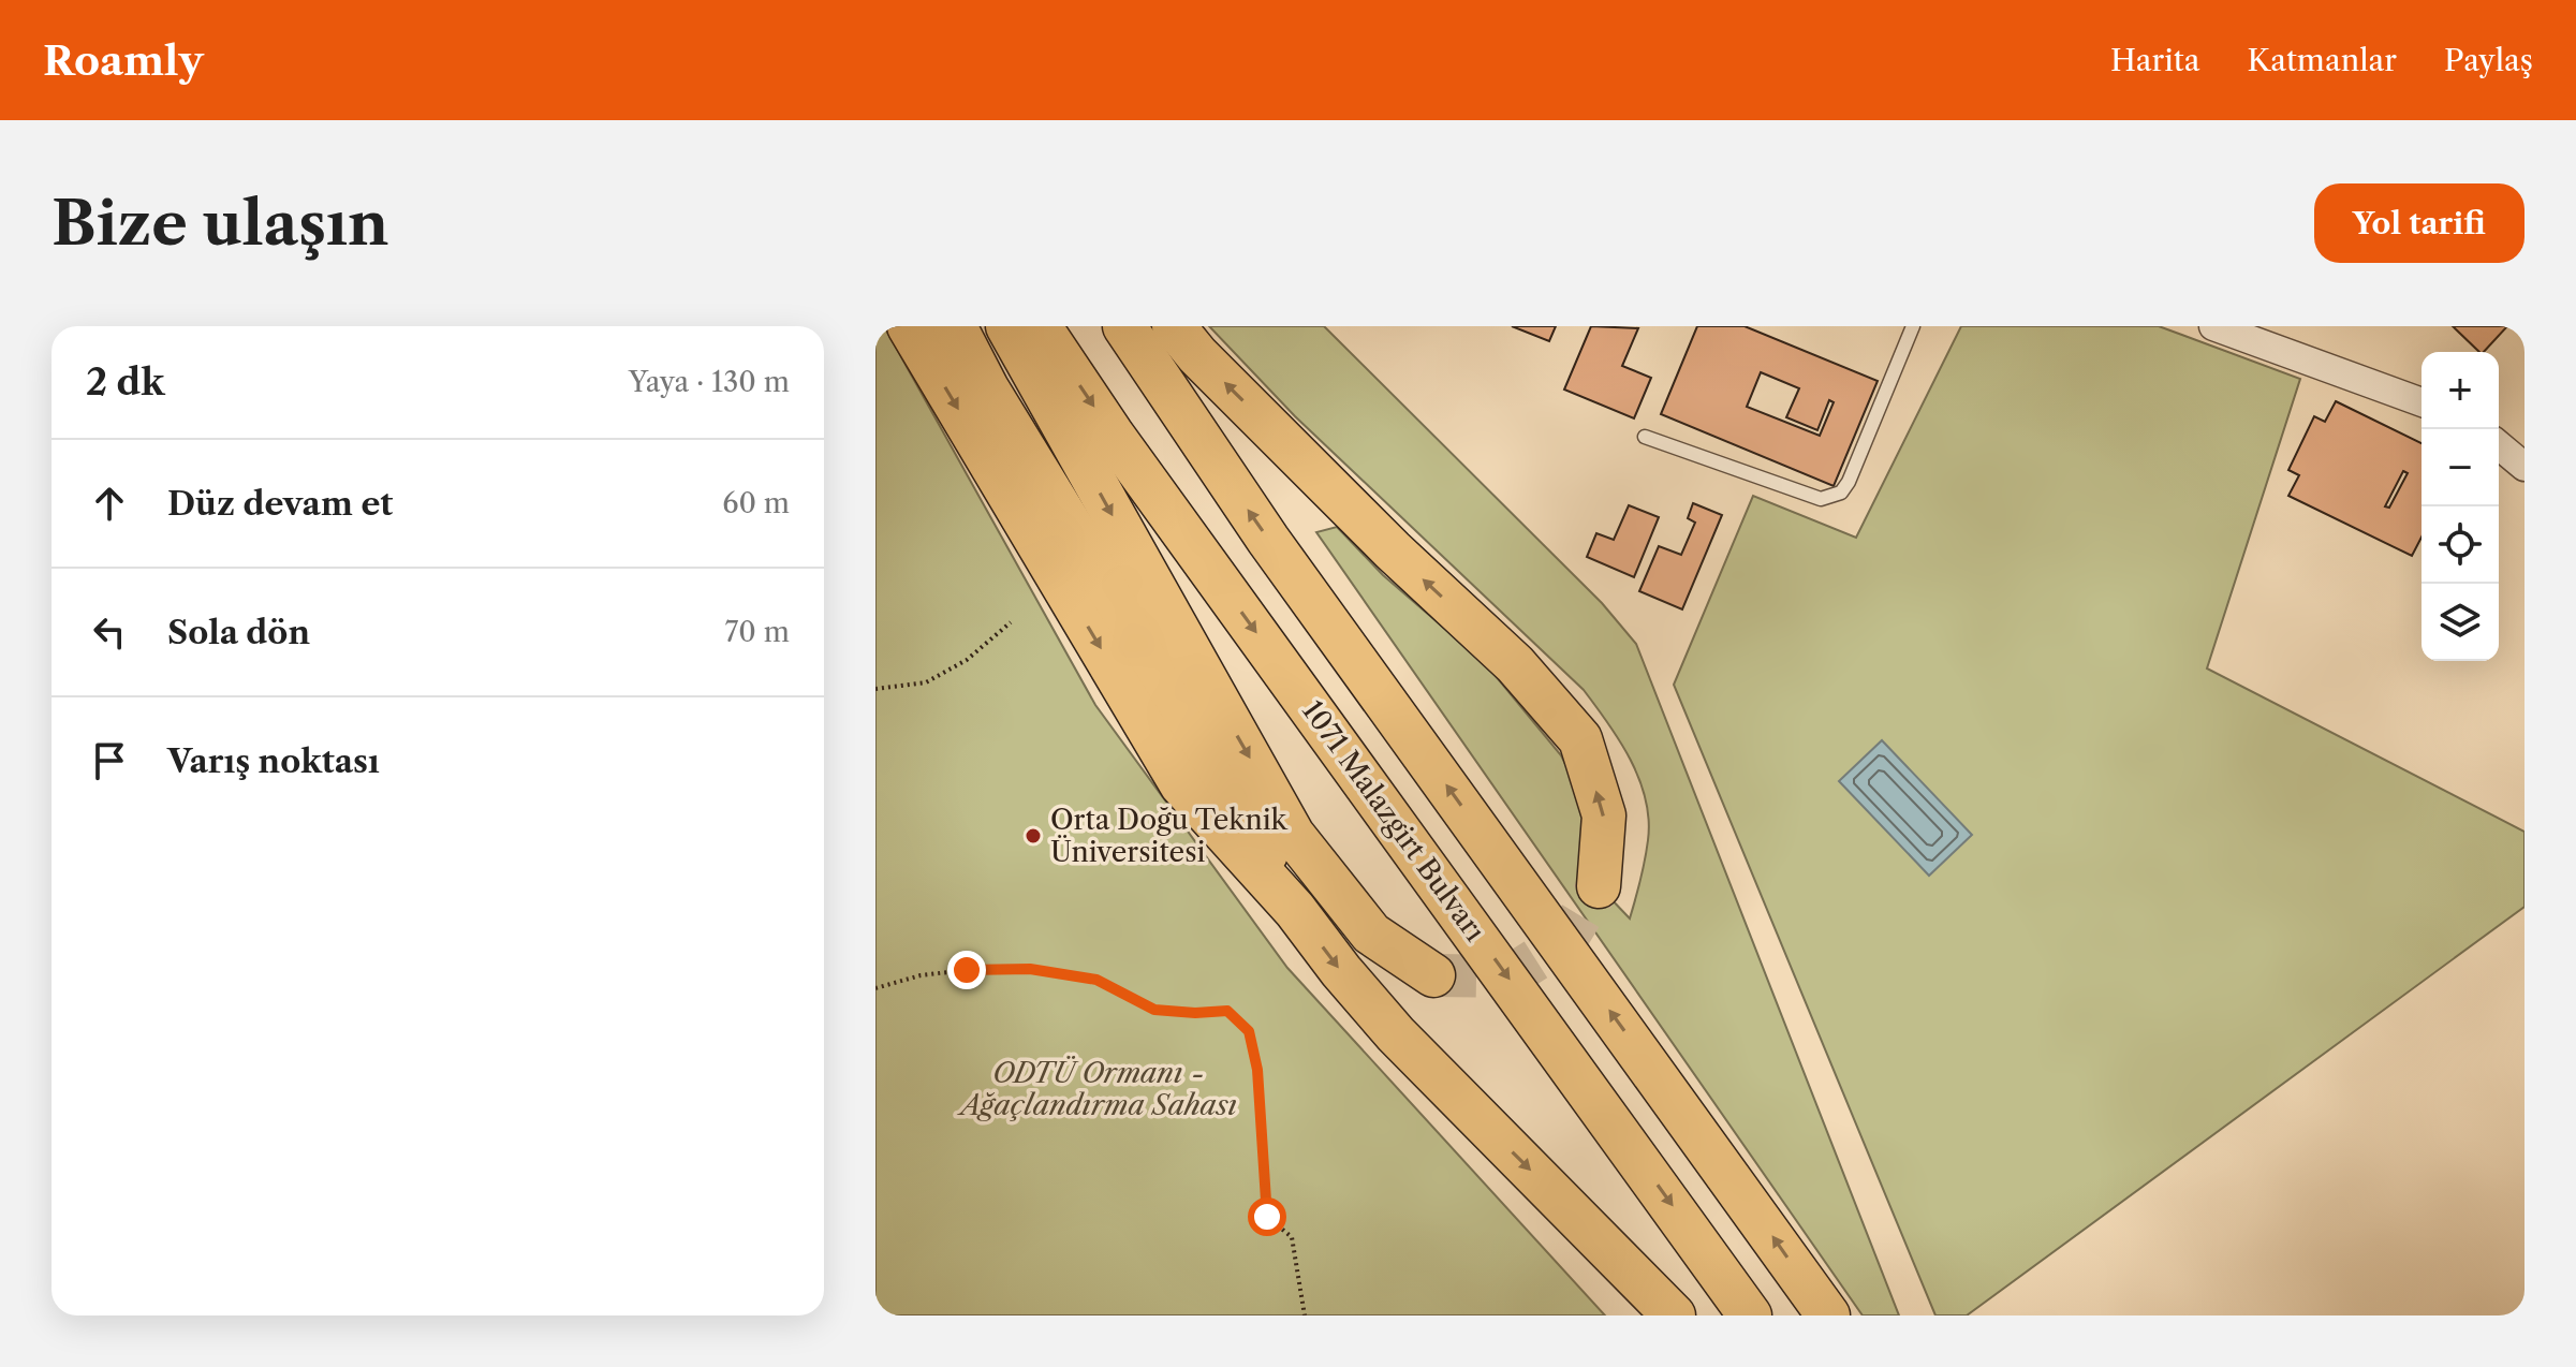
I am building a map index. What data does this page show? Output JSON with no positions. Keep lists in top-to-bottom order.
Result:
{
  "streets": {
    "main road": ["1071 Malazgirt Bulvarı"]
  },
  "parks": ["ODTÜ Ormanı - Ağaçlandırma Sahası"],
  "places": ["Orta Doğu Teknik Üniversitesi"],
  "page": {
    "header": "Roamly",
    "nav": ["Harita", "Katmanlar", "Paylaş"],
    "buttons": "Yol tarifi",
    "title": "Bize ulaşın",
    "heading": ["2 dk", "Yaya · 130 m"],
    "map_buttons": ["+", "−"],
    "list": [
      ["Düz devam et", "60 m"],
      ["Sola dön", "70 m"],
      "Varış noktası"
    ]
  }
}
